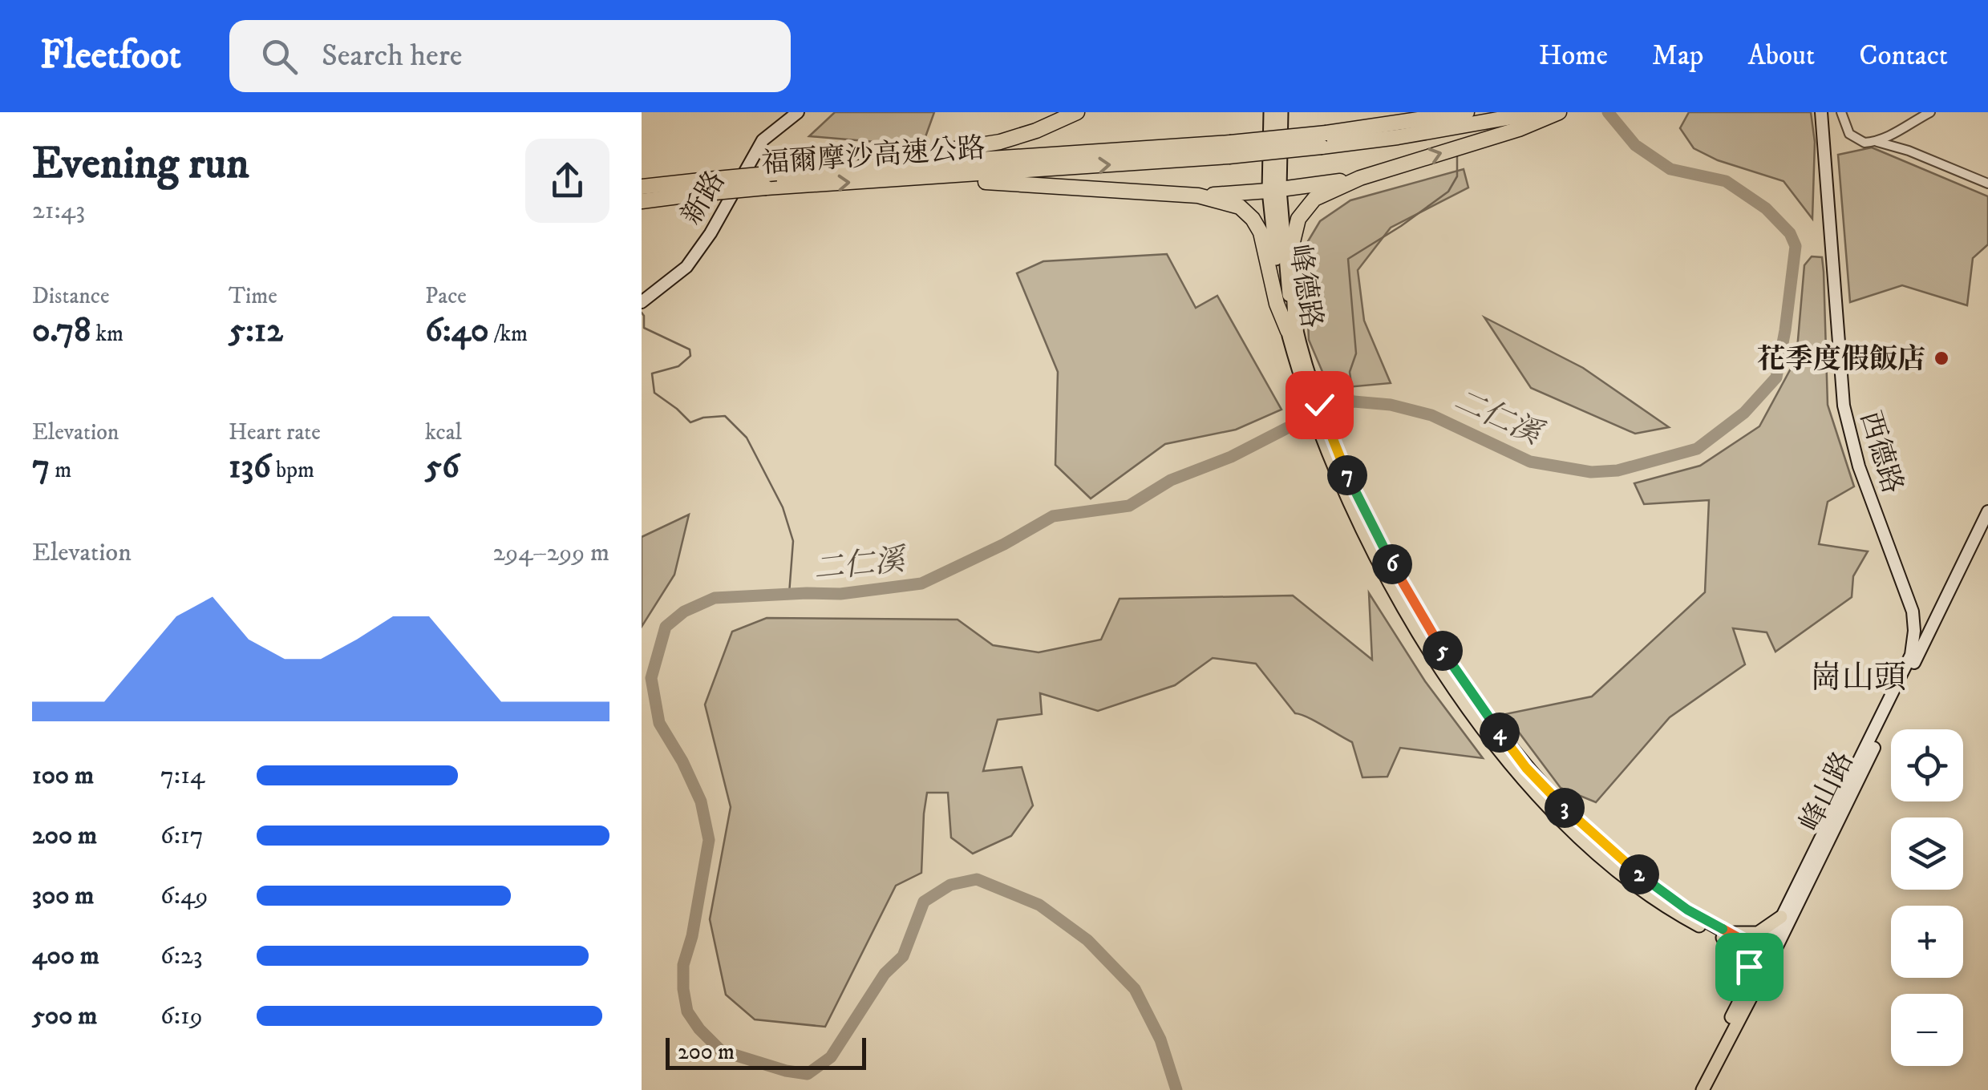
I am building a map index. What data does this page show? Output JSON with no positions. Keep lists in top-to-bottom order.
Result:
{
  "streets": {
    "highway": ["福爾摩沙高速公路"],
    "main road": ["峰德路", "峰山路"],
    "street": ["新路", "西德路"]
  },
  "crossings": [
    ["峰德路", "峰山路"],
    ["西德路", "峰山路"]
  ],
  "districts": ["崗山頭"],
  "water": ["二仁溪"],
  "places": ["花季度假飯店"],
  "scale_bar": "200 m",
  "page": {
    "header": "Fleetfoot",
    "search": "Search here",
    "nav": [
      "Home",
      "Map",
      "About",
      "Contact"
    ],
    "heading": ["Evening run", "21:43"],
    "stats": [
      ["Distance", "0.78 km"],
      ["Time", "5:12"],
      ["Pace", "6:40 /km"],
      ["Elevation", "7 m"],
      ["Heart rate", "136 bpm"],
      ["kcal", "56"]
    ],
    "pins": [
      "7",
      "6",
      "5",
      "4",
      "3",
      "2"
    ],
    "chart": ["Elevation", "294–299 m"],
    "map_buttons": ["+", "−"],
    "list": [
      {
        "name": "100 m",
        "note": "7:14"
      },
      {
        "name": "200 m",
        "note": "6:17"
      },
      {
        "name": "300 m",
        "note": "6:49"
      },
      {
        "name": "400 m",
        "note": "6:23"
      },
      {
        "name": "500 m",
        "note": "6:19"
      }
    ],
    "scale": "200 m"
  }
}
